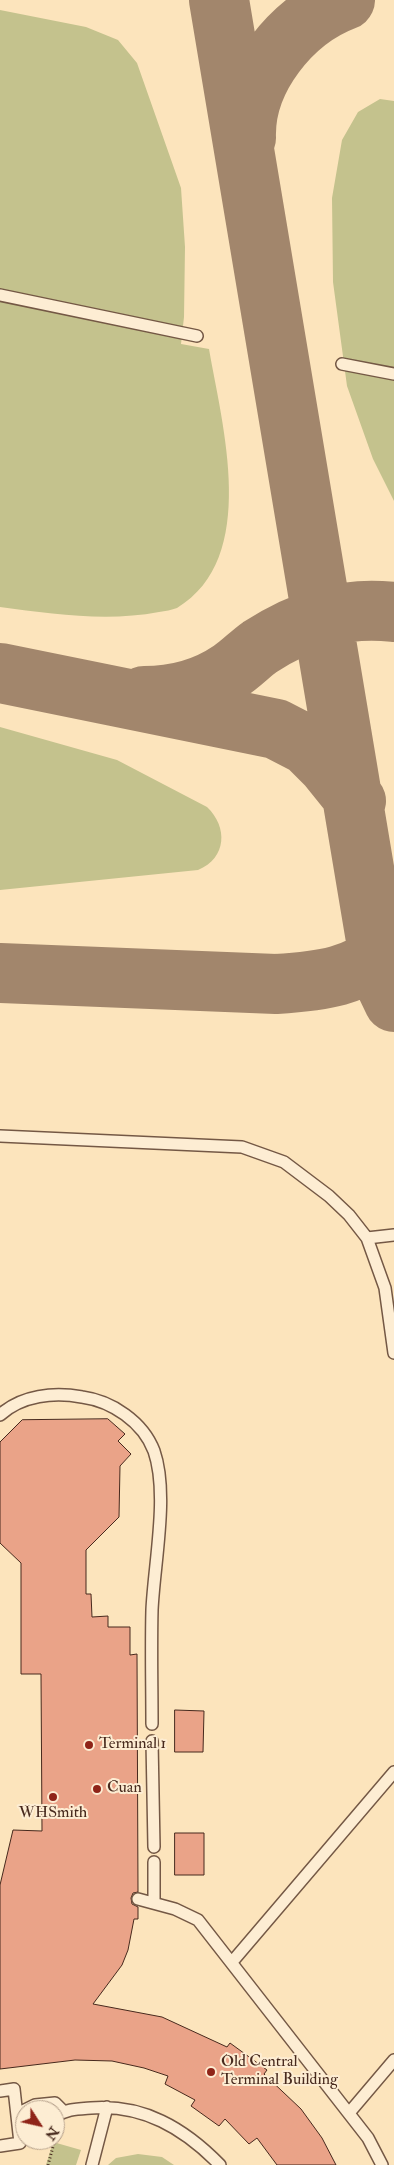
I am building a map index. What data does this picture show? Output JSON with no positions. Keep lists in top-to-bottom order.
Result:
{
  "places": [
    "Terminal 1",
    "Cuan",
    "WHSmith",
    "Old Central Terminal Building"
  ],
  "north": "bottom right"
}
